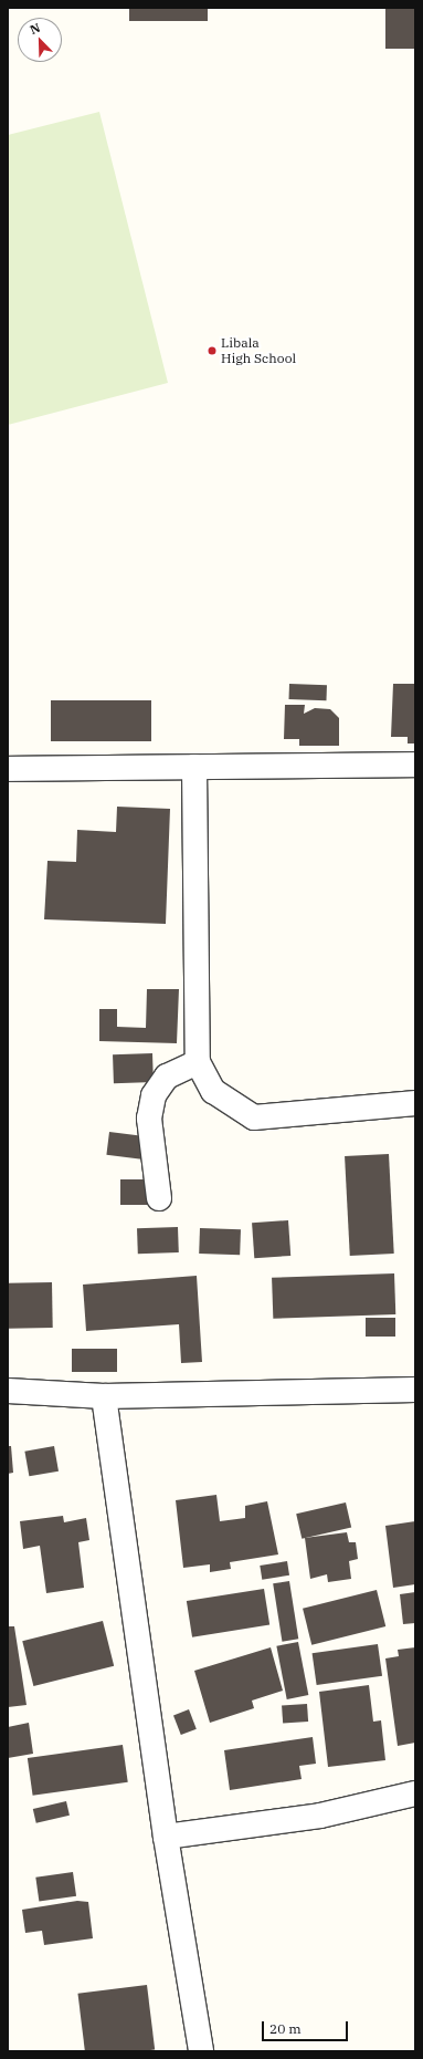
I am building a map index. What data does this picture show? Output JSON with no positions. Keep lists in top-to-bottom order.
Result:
{
  "places": ["Libala High School"],
  "scale_bar": "20 m",
  "north": "top left"
}
